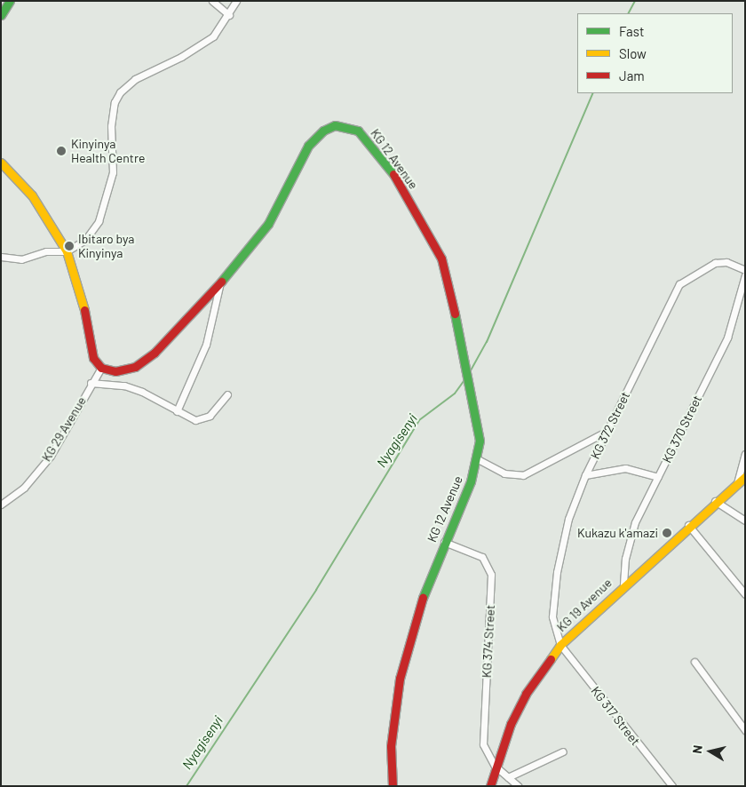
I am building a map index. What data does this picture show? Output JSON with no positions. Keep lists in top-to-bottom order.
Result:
{
  "streets": {
    "street": [
      "KG 12 Avenue",
      "KG 372 Street",
      "KG 29 Avenue",
      "KG 370 Street",
      "KG 19 Avenue",
      "KG 374 Street",
      "KG 317 Street"
    ]
  },
  "crossings": [
    ["KG 12 Avenue", "KG 29 Avenue"],
    ["KG 12 Avenue", "KG 374 Street"],
    ["KG 372 Street", "KG 19 Avenue"],
    ["KG 372 Street", "KG 317 Street"],
    ["KG 370 Street", "KG 19 Avenue"],
    ["KG 19 Avenue", "KG 374 Street"],
    ["KG 19 Avenue", "KG 317 Street"]
  ],
  "water": ["Nyagisenyi"],
  "places": ["Kinyinya Health Centre", "Ibitaro bya Kinyinya", "Kukazu k'amazi"],
  "legend": ["Fast", "Slow", "Jam"],
  "north": "left"
}
